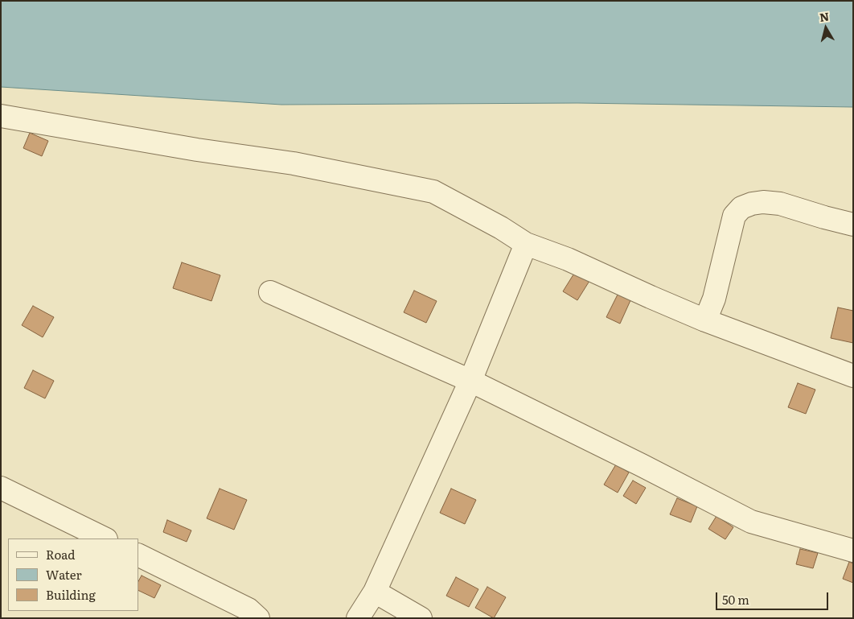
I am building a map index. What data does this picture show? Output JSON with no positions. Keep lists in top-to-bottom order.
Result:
{
  "legend": ["Road", "Water", "Building"],
  "scale_bar": "50 m",
  "north": "top"
}
